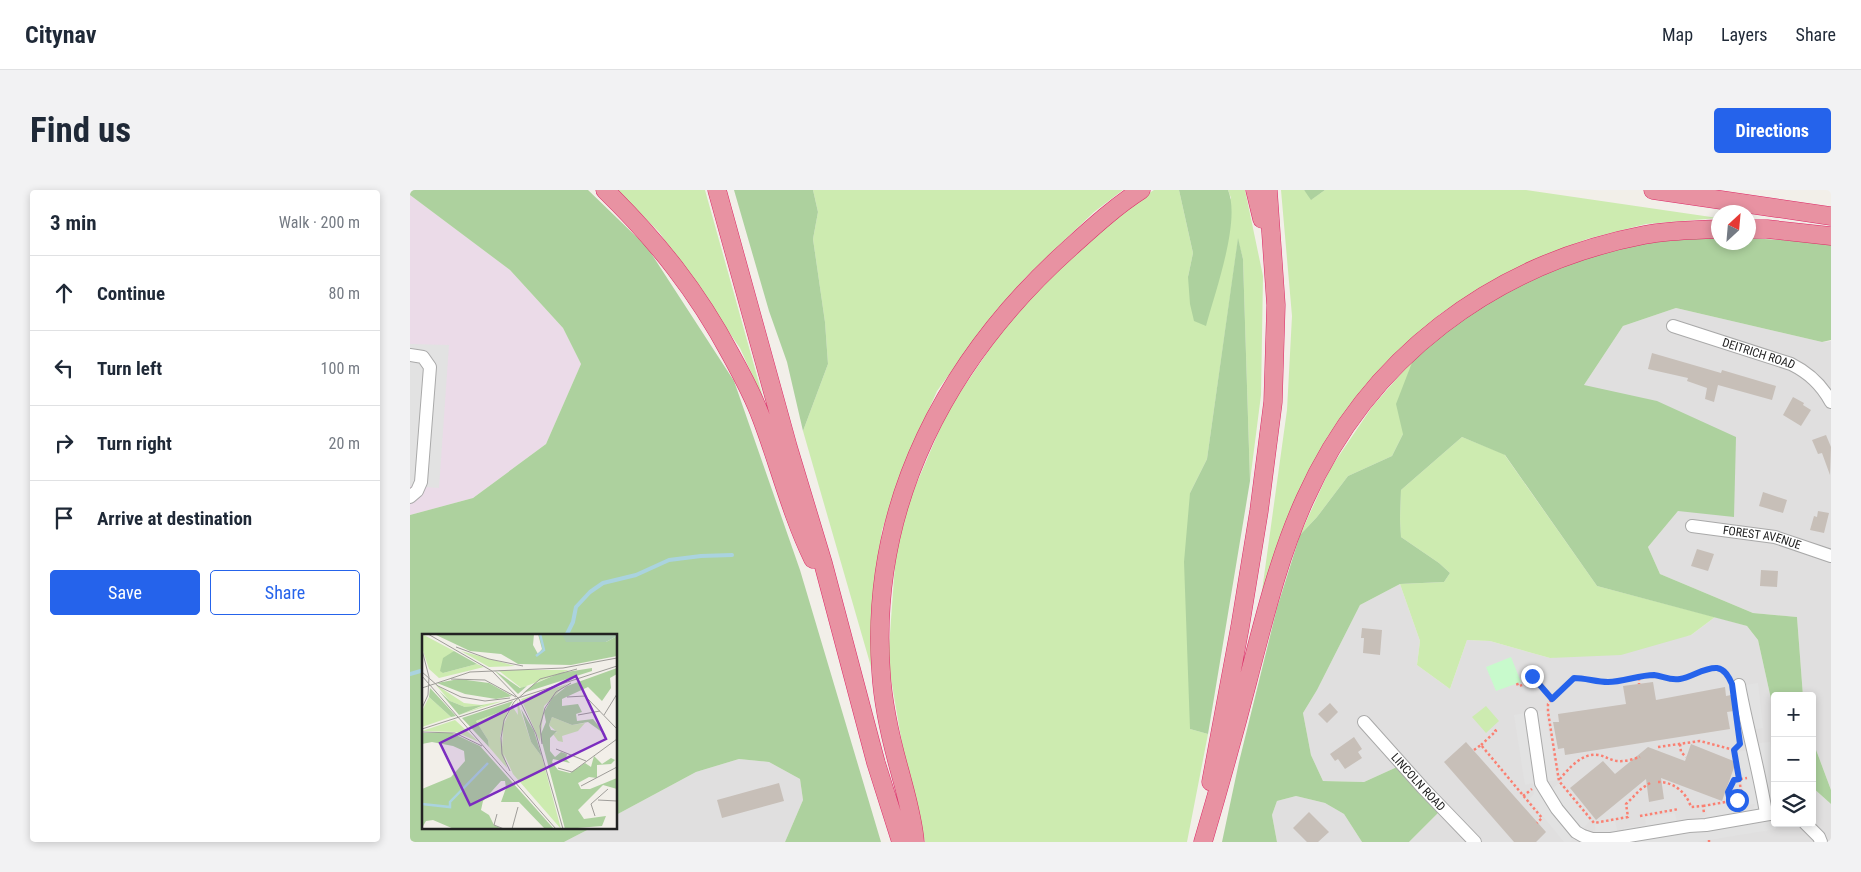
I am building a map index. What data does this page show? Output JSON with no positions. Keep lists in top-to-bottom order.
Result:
{
  "streets": {
    "street": ["DEITRICH ROAD", "FOREST AVENUE", "LINCOLN ROAD"]
  },
  "north": "top right",
  "page": {
    "header": "Citynav",
    "nav": ["Map", "Layers", "Share"],
    "buttons": [
      "Directions",
      ["Save", "Share"]
    ],
    "title": "Find us",
    "heading": ["3 min", "Walk · 200 m"],
    "list": [
      ["Continue", "80 m"],
      ["Turn left", "100 m"],
      ["Turn right", "20 m"],
      "Arrive at destination"
    ],
    "map_buttons": ["+", "−"]
  }
}
